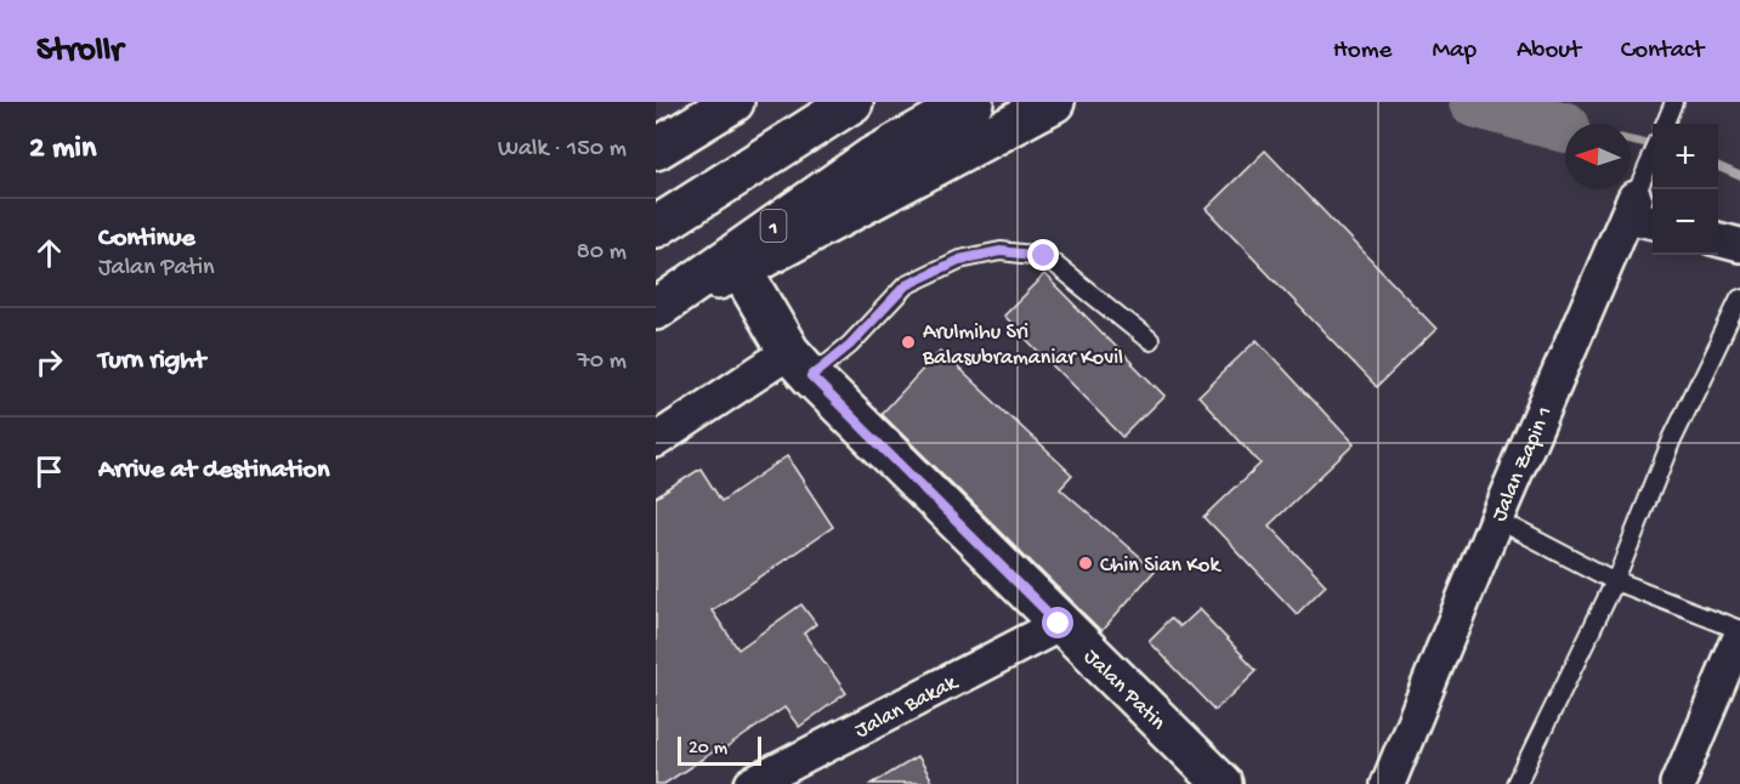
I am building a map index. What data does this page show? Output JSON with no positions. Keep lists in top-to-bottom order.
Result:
{
  "streets": {
    "main road": ["1", "Jalan Patin"],
    "street": ["Jalan Zapin 1", "Jalan Bakak"]
  },
  "crossings": [
    ["Jalan Patin", "Jalan Bakak"]
  ],
  "places": ["Arulmihu Sri Balasubramaniar Kovil", "Chin Sian Kok"],
  "scale_bar": "20 m",
  "north": "left",
  "page": {
    "header": "Strollr",
    "nav": [
      "Home",
      "Map",
      "About",
      "Contact"
    ],
    "heading": ["2 min", "Walk · 150 m"],
    "map_buttons": ["+", "−"],
    "list": [
      ["Continue", "Jalan Patin", "80 m"],
      ["Turn right", "70 m"],
      "Arrive at destination"
    ],
    "scale": "20 m"
  }
}
